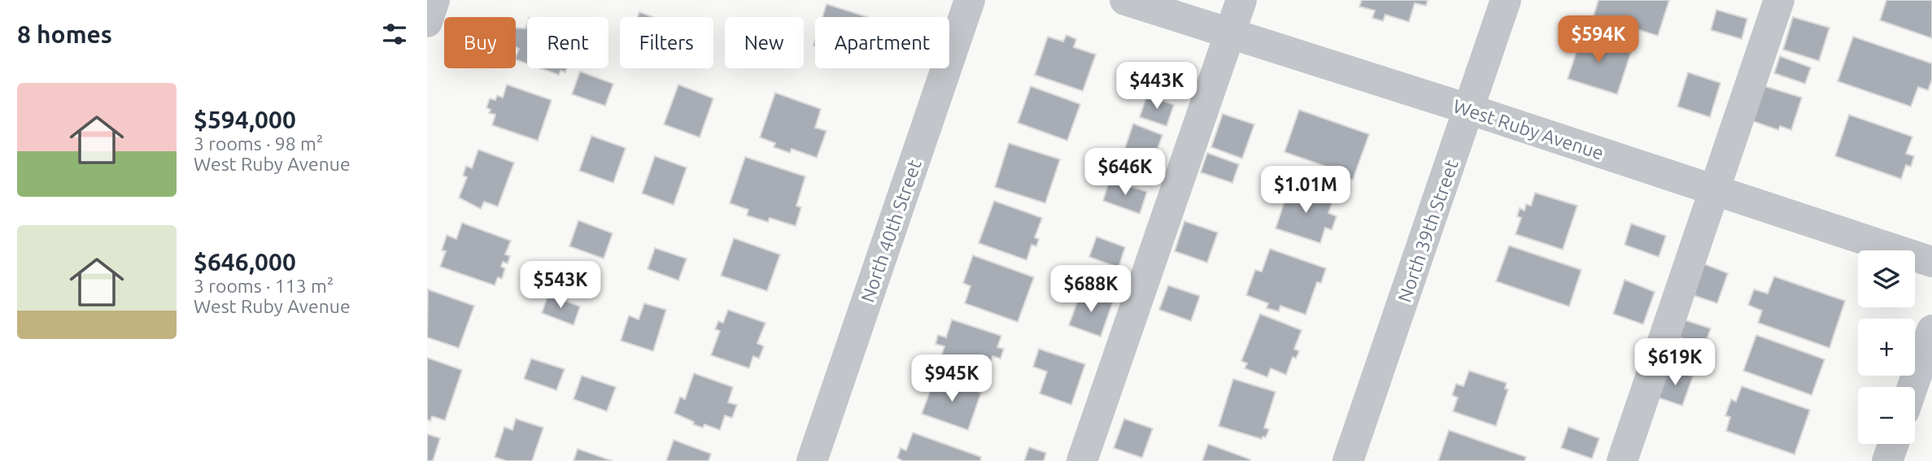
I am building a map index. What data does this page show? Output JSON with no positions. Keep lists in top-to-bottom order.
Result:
{
  "streets": {
    "street": ["West Ruby Avenue", "North 40th Street", "North 39th Street"]
  },
  "crossings": [
    ["West Ruby Avenue", "North 39th Street"]
  ],
  "page": {
    "heading": "8 homes",
    "price": [
      "$594K",
      "$443K",
      "$646K",
      "$1.01M",
      "$543K",
      "$688K",
      "$619K",
      "$945K"
    ],
    "chip": [
      "Buy",
      "Rent",
      "Filters",
      "New",
      "Apartment"
    ],
    "list": [
      {
        "name": "$594,000",
        "note": "3 rooms · 98 m² · West Ruby Avenue"
      },
      {
        "name": "$646,000",
        "note": "3 rooms · 113 m² · West Ruby Avenue"
      }
    ],
    "map_buttons": ["+", "−"]
  }
}
